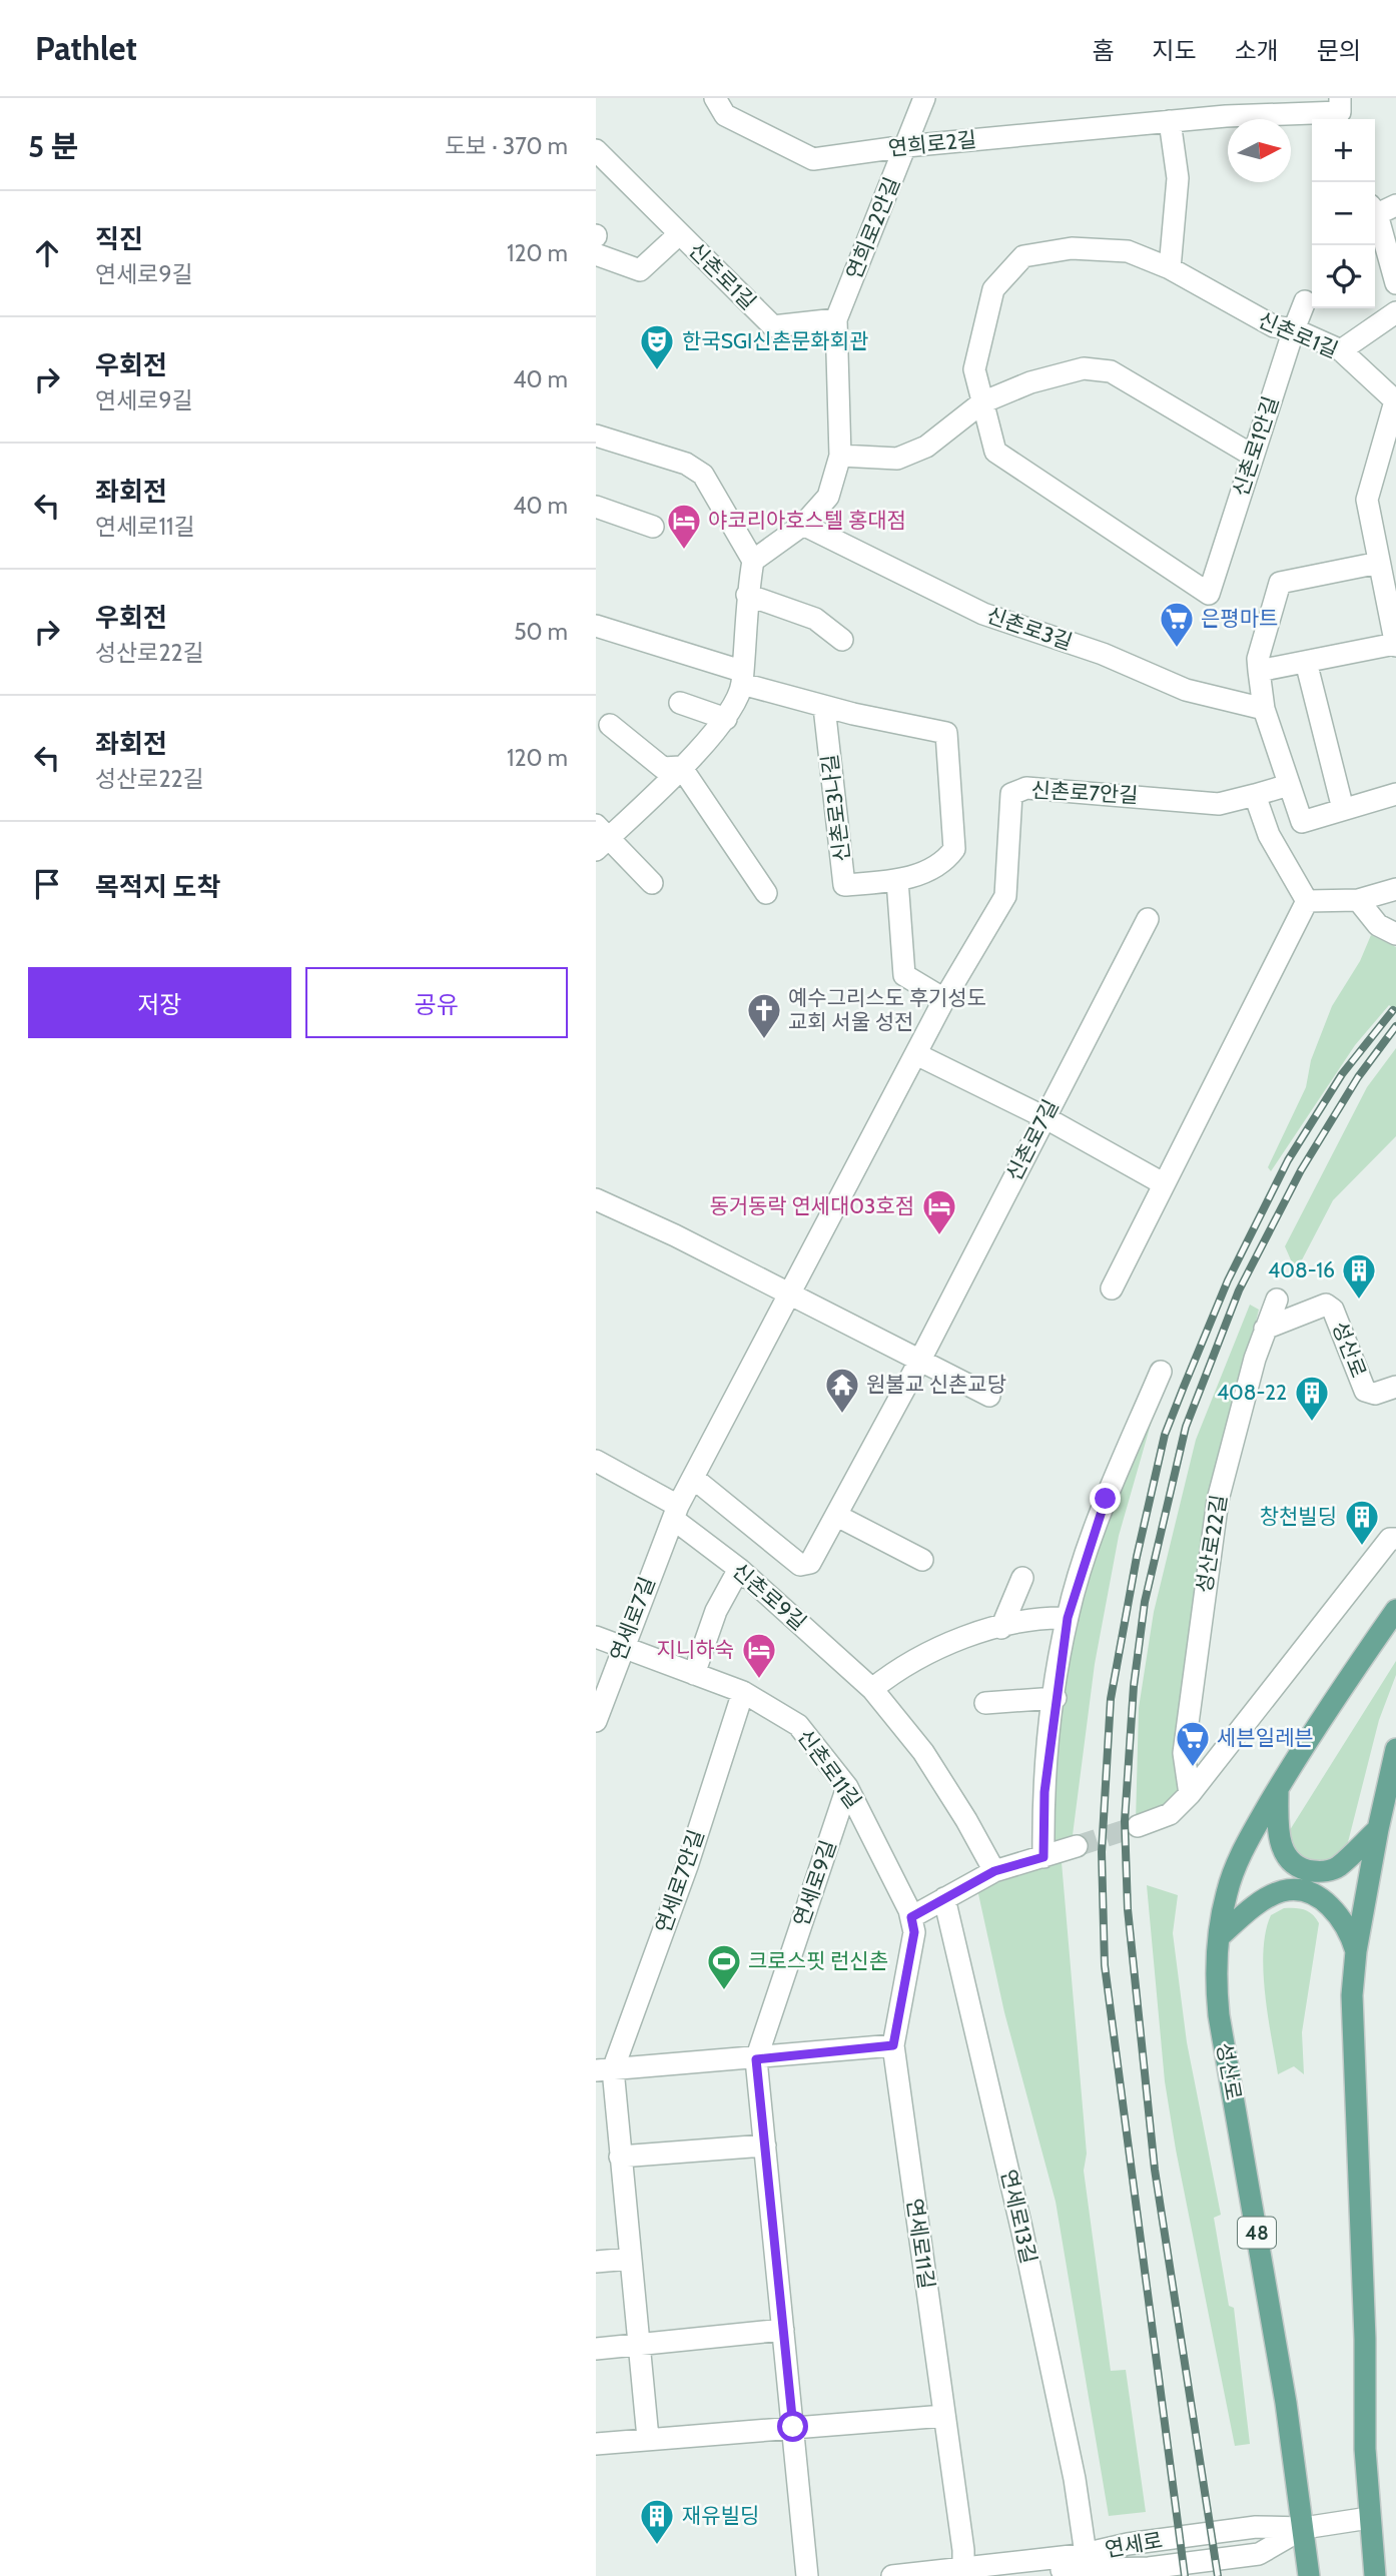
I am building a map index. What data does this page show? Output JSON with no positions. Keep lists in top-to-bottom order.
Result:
{
  "streets": {
    "main road": ["성산로", "48"],
    "street": [
      "연희로2길",
      "연희로2안길",
      "신촌로1길",
      "신촌로1안길",
      "신촌로3길",
      "신촌로7안길",
      "신촌로3나길",
      "신촌로7길",
      "성산로22길",
      "신촌로9길",
      "연세로7길",
      "신촌로11길",
      "연세로7안길",
      "연세로9길",
      "연세로13길",
      "연세로11길",
      "연세로"
    ]
  },
  "crossings": [
    ["연희로2길", "연희로2안길"],
    ["연희로2안길", "신촌로1길"],
    ["신촌로1길", "신촌로1안길"],
    ["성산로", "성산로22길"],
    ["성산로", "연세로"],
    ["신촌로9길", "연세로7길"],
    ["연세로7길", "신촌로11길"],
    ["신촌로11길", "연세로7안길"],
    ["신촌로11길", "연세로9길"],
    ["신촌로11길", "연세로11길"],
    ["연세로13길", "연세로"],
    ["연세로11길", "연세로"]
  ],
  "places": {
    "theatre": ["한국SGI신촌문화회관"],
    "hotel": ["야코리아호스텔 홍대점", "동거동락 연세대03호점", "지니하숙"],
    "supermarket": ["은평마트", "세븐일레븐"],
    "church": ["예수그리스도 후기성도 교회 서울 성전"],
    "building": [
      "408-16",
      "408-22",
      "창천빌딩",
      "재유빌딩"
    ],
    "temple": ["원불교 신촌교당"],
    "sports": ["크로스핏 런신촌"]
  },
  "north": "right",
  "page": {
    "header": "Pathlet",
    "nav": [
      "홈",
      "지도",
      "소개",
      "문의"
    ],
    "heading": ["5 분", "도보 · 370 m"],
    "map_buttons": ["+", "−"],
    "list": [
      ["직진", "연세로9길", "120 m"],
      ["우회전", "연세로9길", "40 m"],
      ["좌회전", "연세로11길", "40 m"],
      ["우회전", "성산로22길", "50 m"],
      ["좌회전", "성산로22길", "120 m"],
      "목적지 도착"
    ],
    "buttons": ["저장", "공유"]
  }
}
